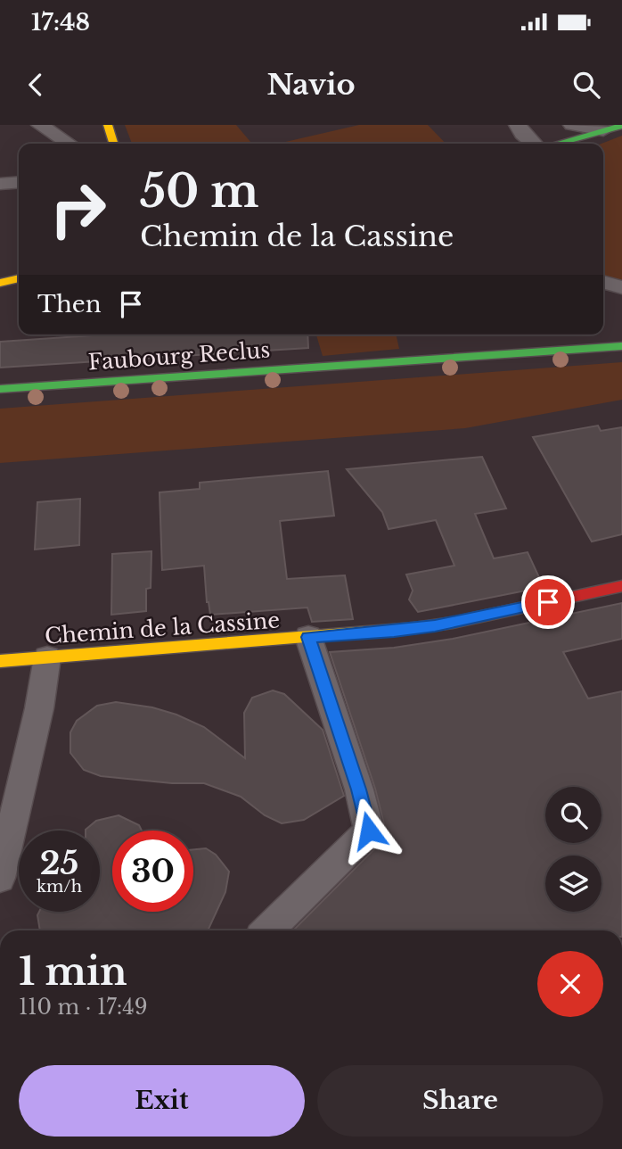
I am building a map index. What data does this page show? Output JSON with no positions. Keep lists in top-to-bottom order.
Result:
{
  "streets": {
    "street": ["Faubourg Reclus", "Chemin de la Cassine"]
  },
  "page": {
    "status": "17:48",
    "header": "Navio",
    "turn": ["50 m", "Chemin de la Cassine"],
    "then": "Then",
    "speed": "25 km/h",
    "limit": "30",
    "heading": ["1 min", "110 m · 17:49"],
    "buttons": ["Exit", "Share"]
  }
}
